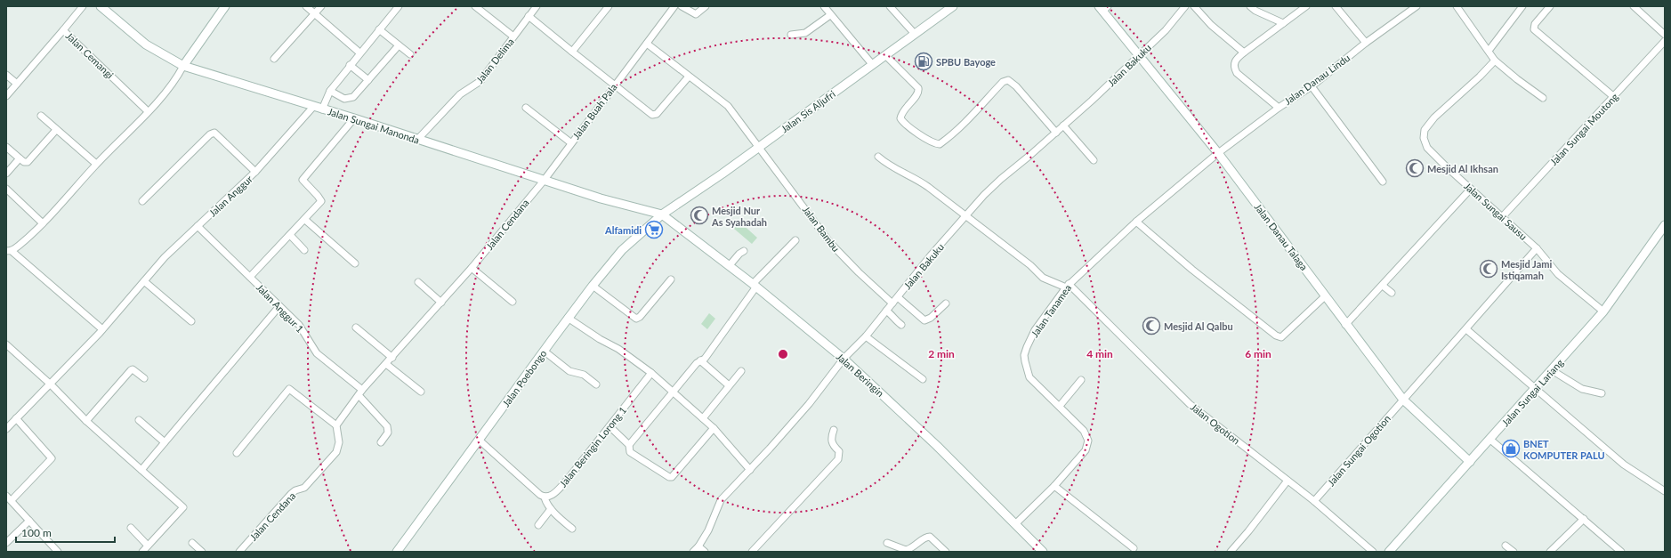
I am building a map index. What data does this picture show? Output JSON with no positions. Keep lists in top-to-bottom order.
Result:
{
  "streets": {
    "street": [
      "Jalan Cemangi",
      "Jalan Delima",
      "Jalan Bakuku",
      "Jalan Danau Lindu",
      "Jalan Buah Pala",
      "Jalan Sis Aljufri",
      "Jalan Sungai Manonda",
      "Jalan Sungai Moutong",
      "Jalan Anggur",
      "Jalan Sungai Sausu",
      "Jalan Cendana",
      "Jalan Bambu",
      "Jalan Danau Talaga",
      "Jalan Anggur 1",
      "Jalan Tanamea",
      "Jalan Beringin",
      "Jalan Poebongo",
      "Jalan Sungai Lariang",
      "Jalan Ogotion",
      "Jalan Beringin Lorong 1",
      "Jalan Sungai Ogotion"
    ]
  },
  "crossings": [
    ["Jalan Delima", "Jalan Sungai Manonda"],
    ["Jalan Bakuku", "Jalan Bambu"],
    ["Jalan Bakuku", "Jalan Danau Talaga"],
    ["Jalan Bakuku", "Jalan Beringin"],
    ["Jalan Danau Lindu", "Jalan Danau Talaga"],
    ["Jalan Danau Lindu", "Jalan Tanamea"],
    ["Jalan Buah Pala", "Jalan Sungai Manonda"],
    ["Jalan Buah Pala", "Jalan Cendana"],
    ["Jalan Sis Aljufri", "Jalan Sungai Manonda"],
    ["Jalan Sis Aljufri", "Jalan Bambu"],
    ["Jalan Sis Aljufri", "Jalan Beringin"],
    ["Jalan Sis Aljufri", "Jalan Poebongo"],
    ["Jalan Sungai Manonda", "Jalan Anggur"],
    ["Jalan Sungai Manonda", "Jalan Cendana"],
    ["Jalan Sungai Manonda", "Jalan Beringin"],
    ["Jalan Sungai Manonda", "Jalan Poebongo"],
    ["Jalan Sungai Moutong", "Jalan Sungai Sausu"],
    ["Jalan Anggur", "Jalan Anggur 1"],
    ["Jalan Sungai Sausu", "Jalan Sungai Lariang"],
    ["Jalan Sungai Sausu", "Jalan Sungai Ogotion"],
    ["Jalan Cendana", "Jalan Anggur 1"],
    ["Jalan Danau Talaga", "Jalan Tanamea"],
    ["Jalan Danau Talaga", "Jalan Sungai Lariang"],
    ["Jalan Danau Talaga", "Jalan Sungai Ogotion"],
    ["Jalan Tanamea", "Jalan Beringin"],
    ["Jalan Tanamea", "Jalan Ogotion"],
    ["Jalan Beringin", "Jalan Poebongo"],
    ["Jalan Ogotion", "Jalan Sungai Ogotion"]
  ],
  "places": {
    "fuel station": ["SPBU Bayoge"],
    "mosque": [
      "Mesjid Al Ikhsan",
      "Mesjid Nur As Syahadah",
      "Mesjid Jami Istiqamah",
      "Mesjid Al Qalbu"
    ],
    "supermarket": ["Alfamidi"],
    "shop": ["BNET KOMPUTER PALU"]
  },
  "scale_bar": "100 m",
  "rings": ["2 min", "4 min", "6 min"]
}
